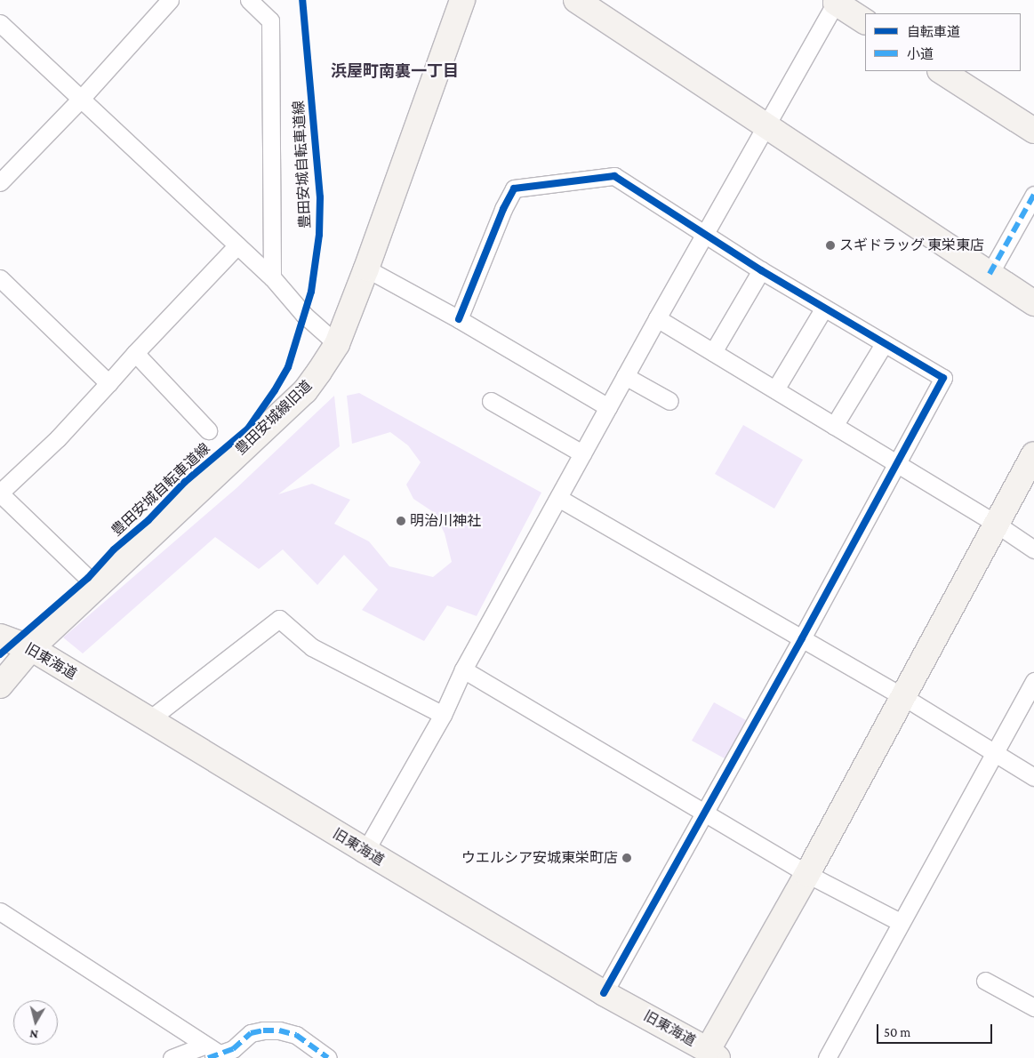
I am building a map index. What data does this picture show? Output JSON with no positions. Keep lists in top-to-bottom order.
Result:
{
  "streets": {
    "street": ["豊田安城線旧道", "旧東海道"],
    "cycle path": ["豊田安城自転車道線"]
  },
  "crossings": [
    ["豊田安城線旧道", "旧東海道"]
  ],
  "districts": ["浜屋町南裏一丁目"],
  "places": ["スギドラッグ 東栄東店", "明治川神社", "ウエルシア安城東栄町店"],
  "legend": ["自転車道", "小道"],
  "scale_bar": "50 m",
  "north": "bottom"
}
